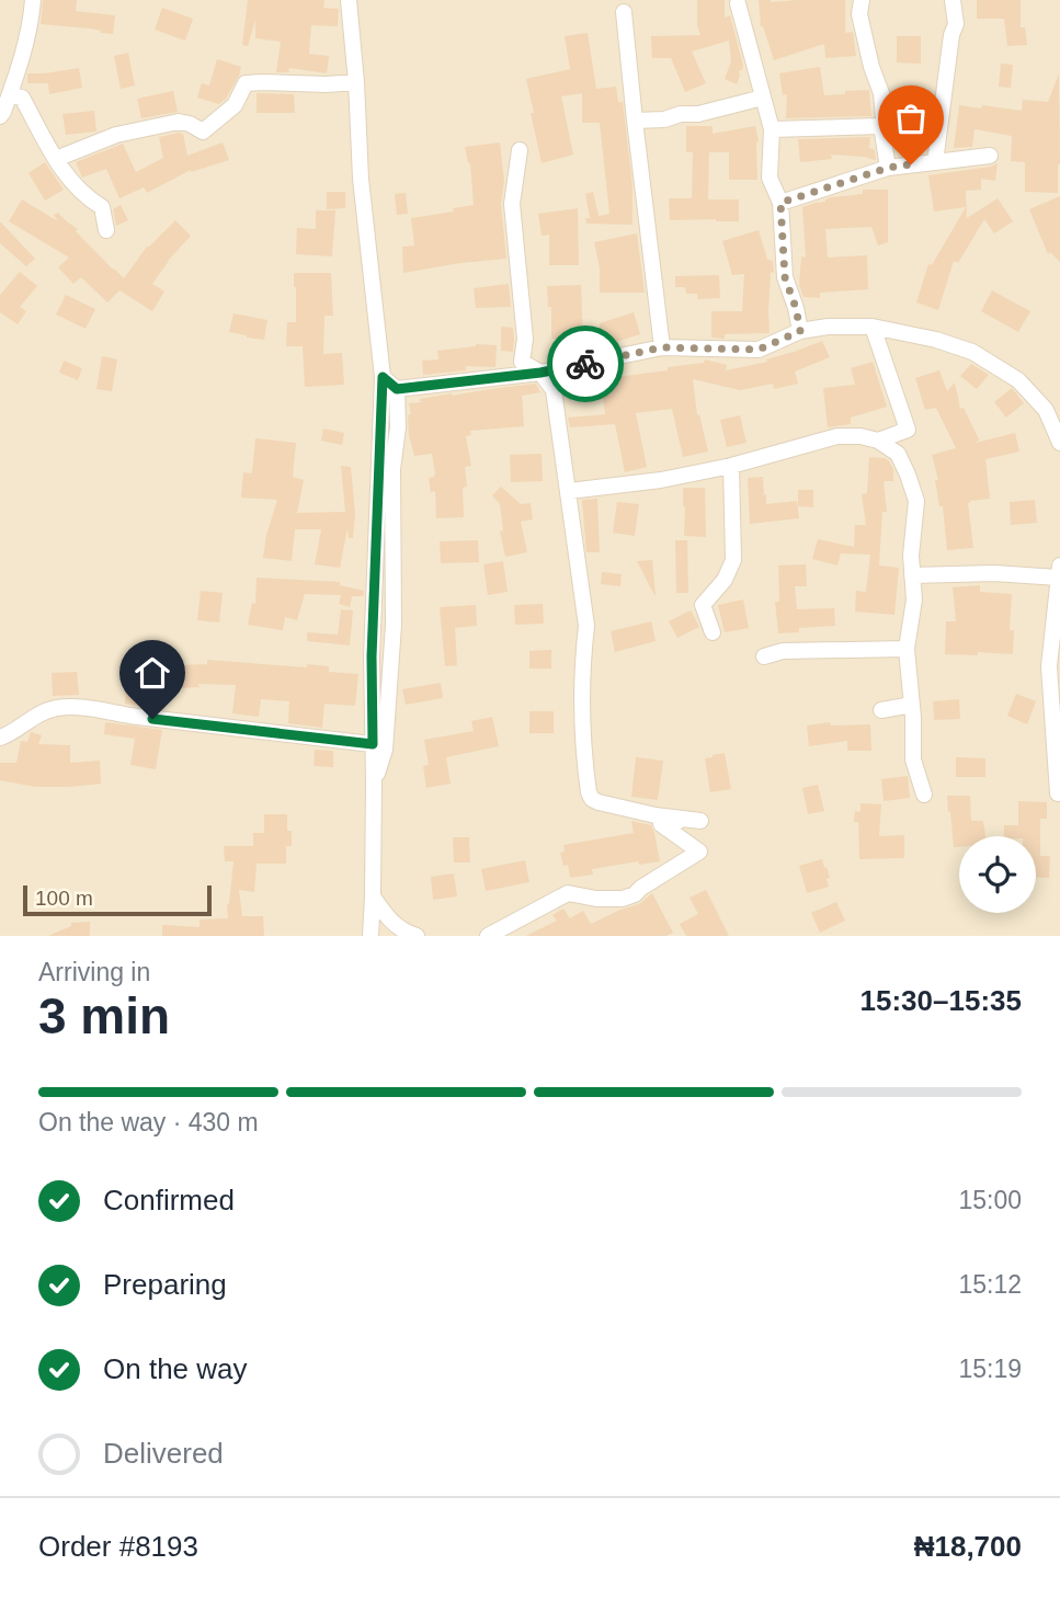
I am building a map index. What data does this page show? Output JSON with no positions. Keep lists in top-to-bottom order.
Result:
{
  "scale_bar": "100 m",
  "page": {
    "scale": "100 m",
    "heading": ["3 min", "Arriving in", "15:30–15:35"],
    "panel": ["Order #8193", "₦18,700"],
    "bar": "On the way · 430 m",
    "list": [
      ["Confirmed", "15:00"],
      ["Preparing", "15:12"],
      ["On the way", "15:19"],
      "Delivered"
    ]
  }
}
